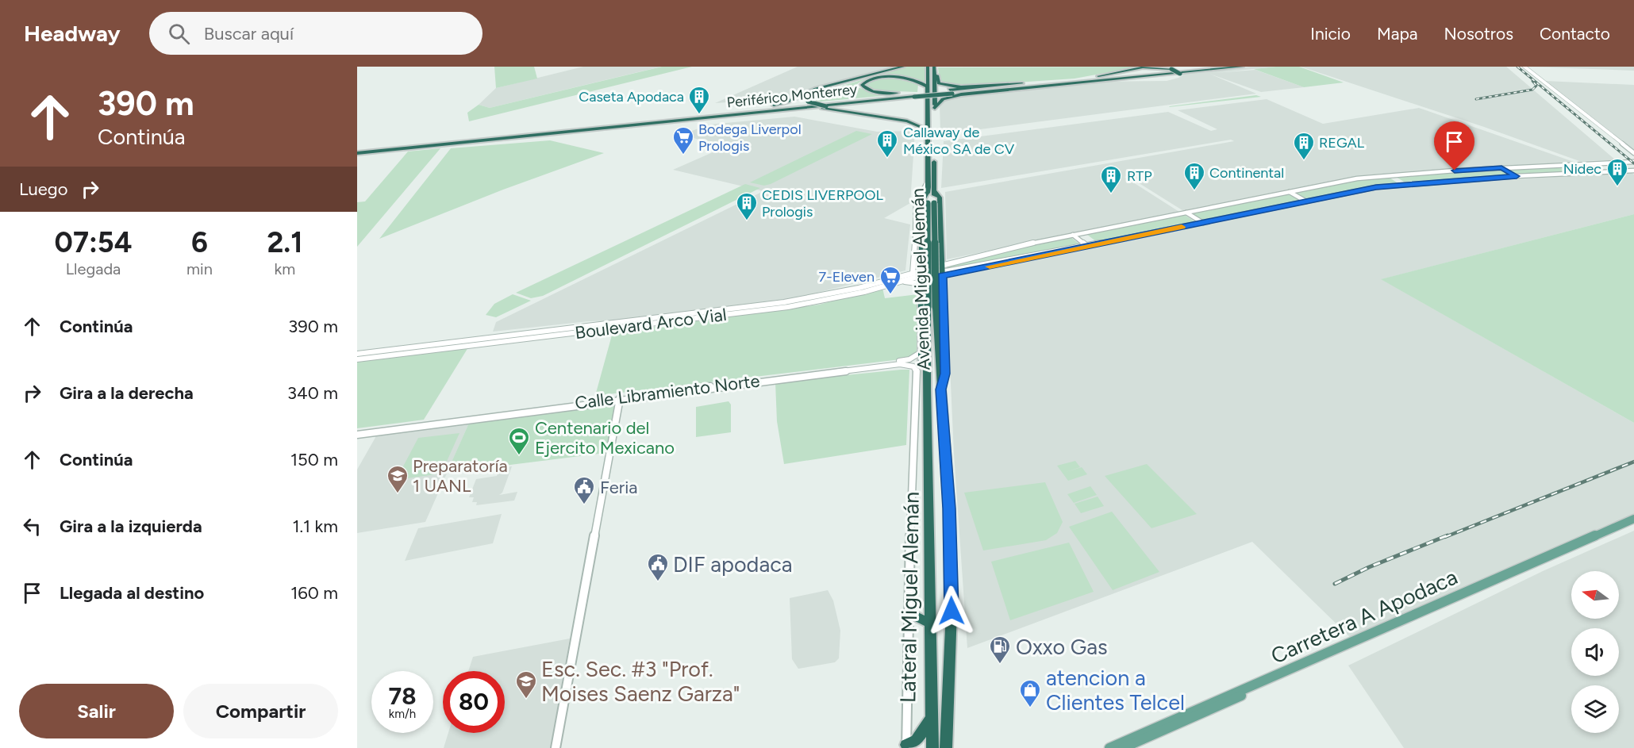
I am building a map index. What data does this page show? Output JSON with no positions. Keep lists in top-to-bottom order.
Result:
{
  "streets": {
    "highway": ["Periférico Monterrey", "Avenida Miguel Alemán"],
    "main road": ["Carretera A Apodaca"],
    "street": ["Boulevard Arco Vial", "Calle Libramiento Norte", "Lateral Miguel Alemán"]
  },
  "crossings": [
    ["Calle Libramiento Norte", "Lateral Miguel Alemán"]
  ],
  "places": {
    "building": [
      "Caseta Apodaca",
      "Callaway de México SA de CV",
      "REGAL",
      "Nidec",
      "Continental",
      "RTP",
      "CEDIS LIVERPOOL Prologis"
    ],
    "supermarket": ["Bodega Liverpol Prologis", "7-Eleven"],
    "sports": ["Centenario del Ejercito Mexicano"],
    "school or university": ["Preparatoría 1 UANL", "Esc. Sec. #3 \"Prof. Moises Saenz Garza\""],
    "public building": ["Feria", "DIF apodaca"],
    "fuel station": ["Oxxo Gas"],
    "shop": ["atencion a Clientes Telcel"]
  },
  "north": "left",
  "page": {
    "header": "Headway",
    "search": "Buscar aquí",
    "nav": [
      "Inicio",
      "Mapa",
      "Nosotros",
      "Contacto"
    ],
    "turn": ["390 m", "Continúa"],
    "then": "Luego",
    "eta": [
      "07:54",
      "Llegada",
      "6",
      "min",
      "2.1",
      "km"
    ],
    "list": [
      {
        "name": "Continúa",
        "value": "390 m"
      },
      {
        "name": "Gira a la derecha",
        "value": "340 m"
      },
      {
        "name": "Continúa",
        "value": "150 m"
      },
      {
        "name": "Gira a la izquierda",
        "value": "1.1 km"
      },
      {
        "name": "Llegada al destino",
        "value": "160 m"
      }
    ],
    "speed": "78 km/h",
    "limit": "80",
    "buttons": ["Salir", "Compartir"]
  }
}
